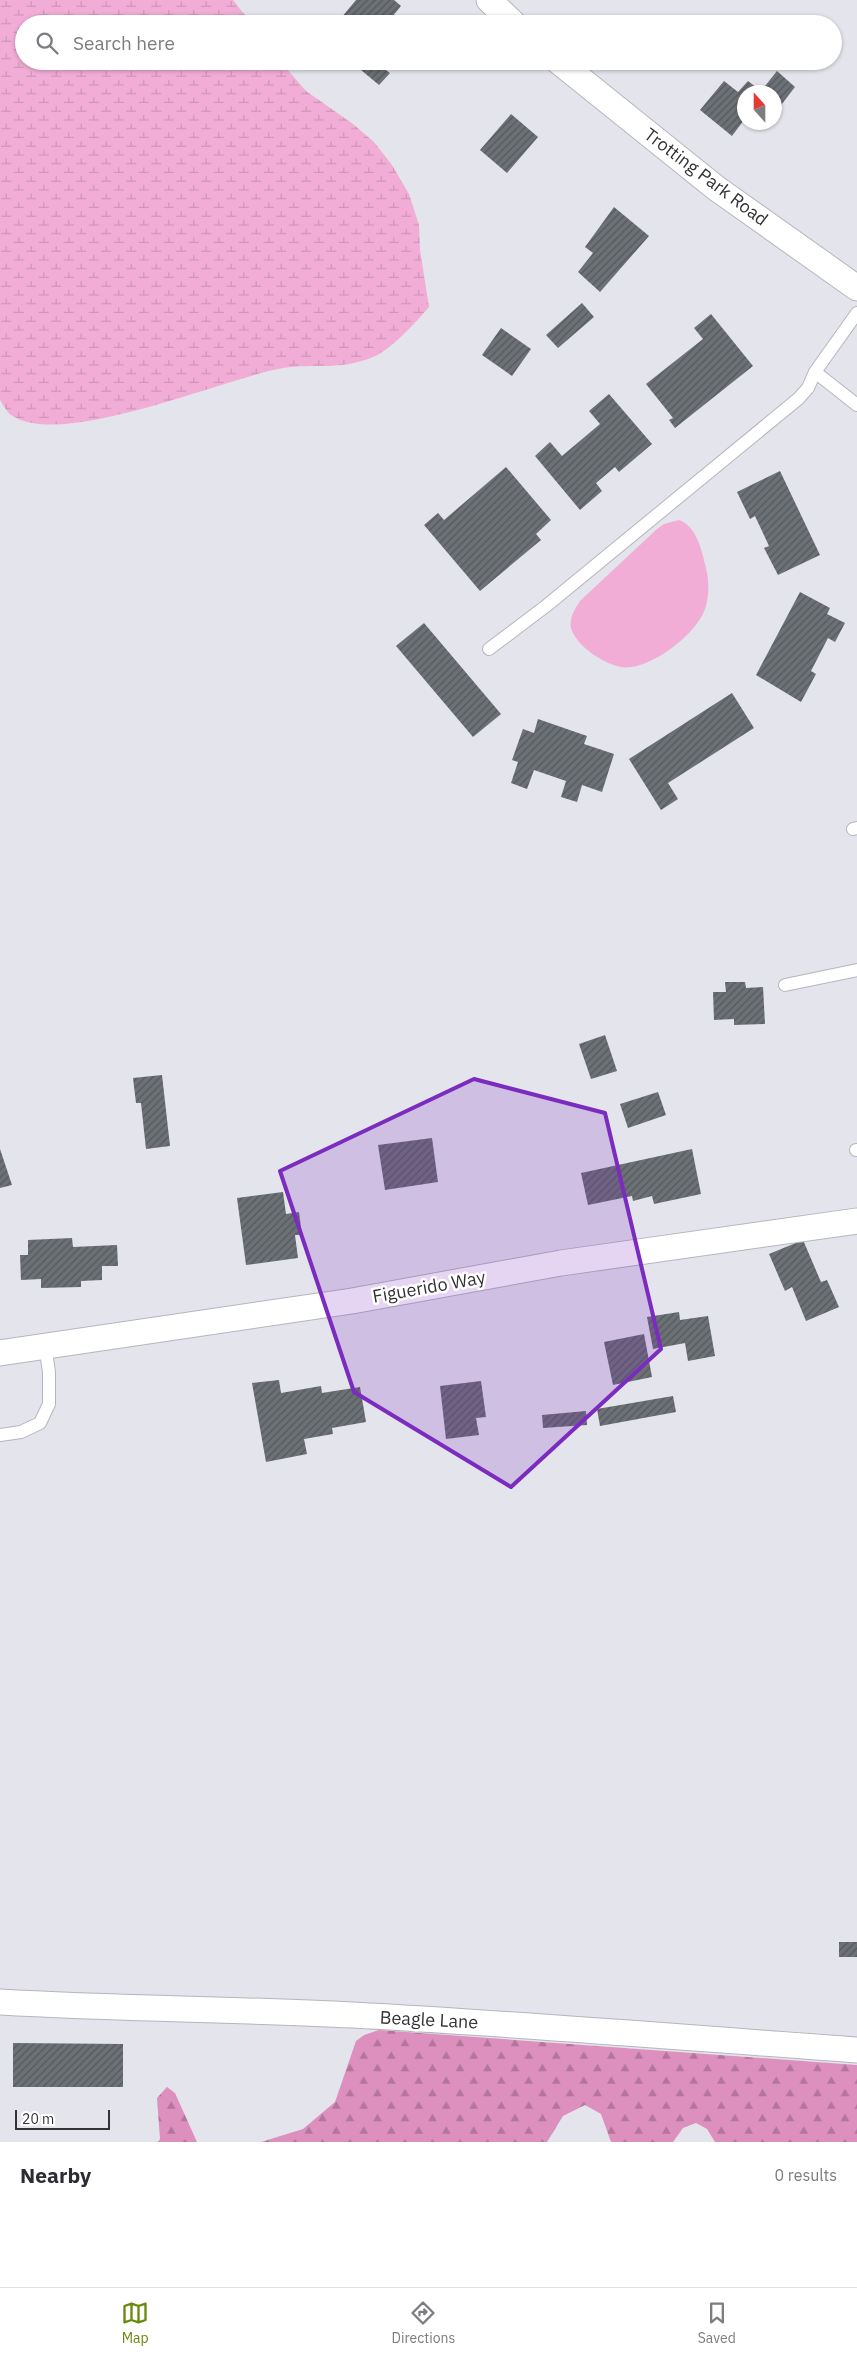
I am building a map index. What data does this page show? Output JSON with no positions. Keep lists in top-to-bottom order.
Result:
{
  "streets": {
    "street": ["Trotting Park Road", "Figuerido Way", "Beagle Lane"]
  },
  "scale_bar": "20 m",
  "north": "top",
  "page": {
    "search": "Search here",
    "scale": "20 m",
    "heading": ["Nearby", "0 results"],
    "nav": ["Map", "Directions", "Saved"]
  }
}
